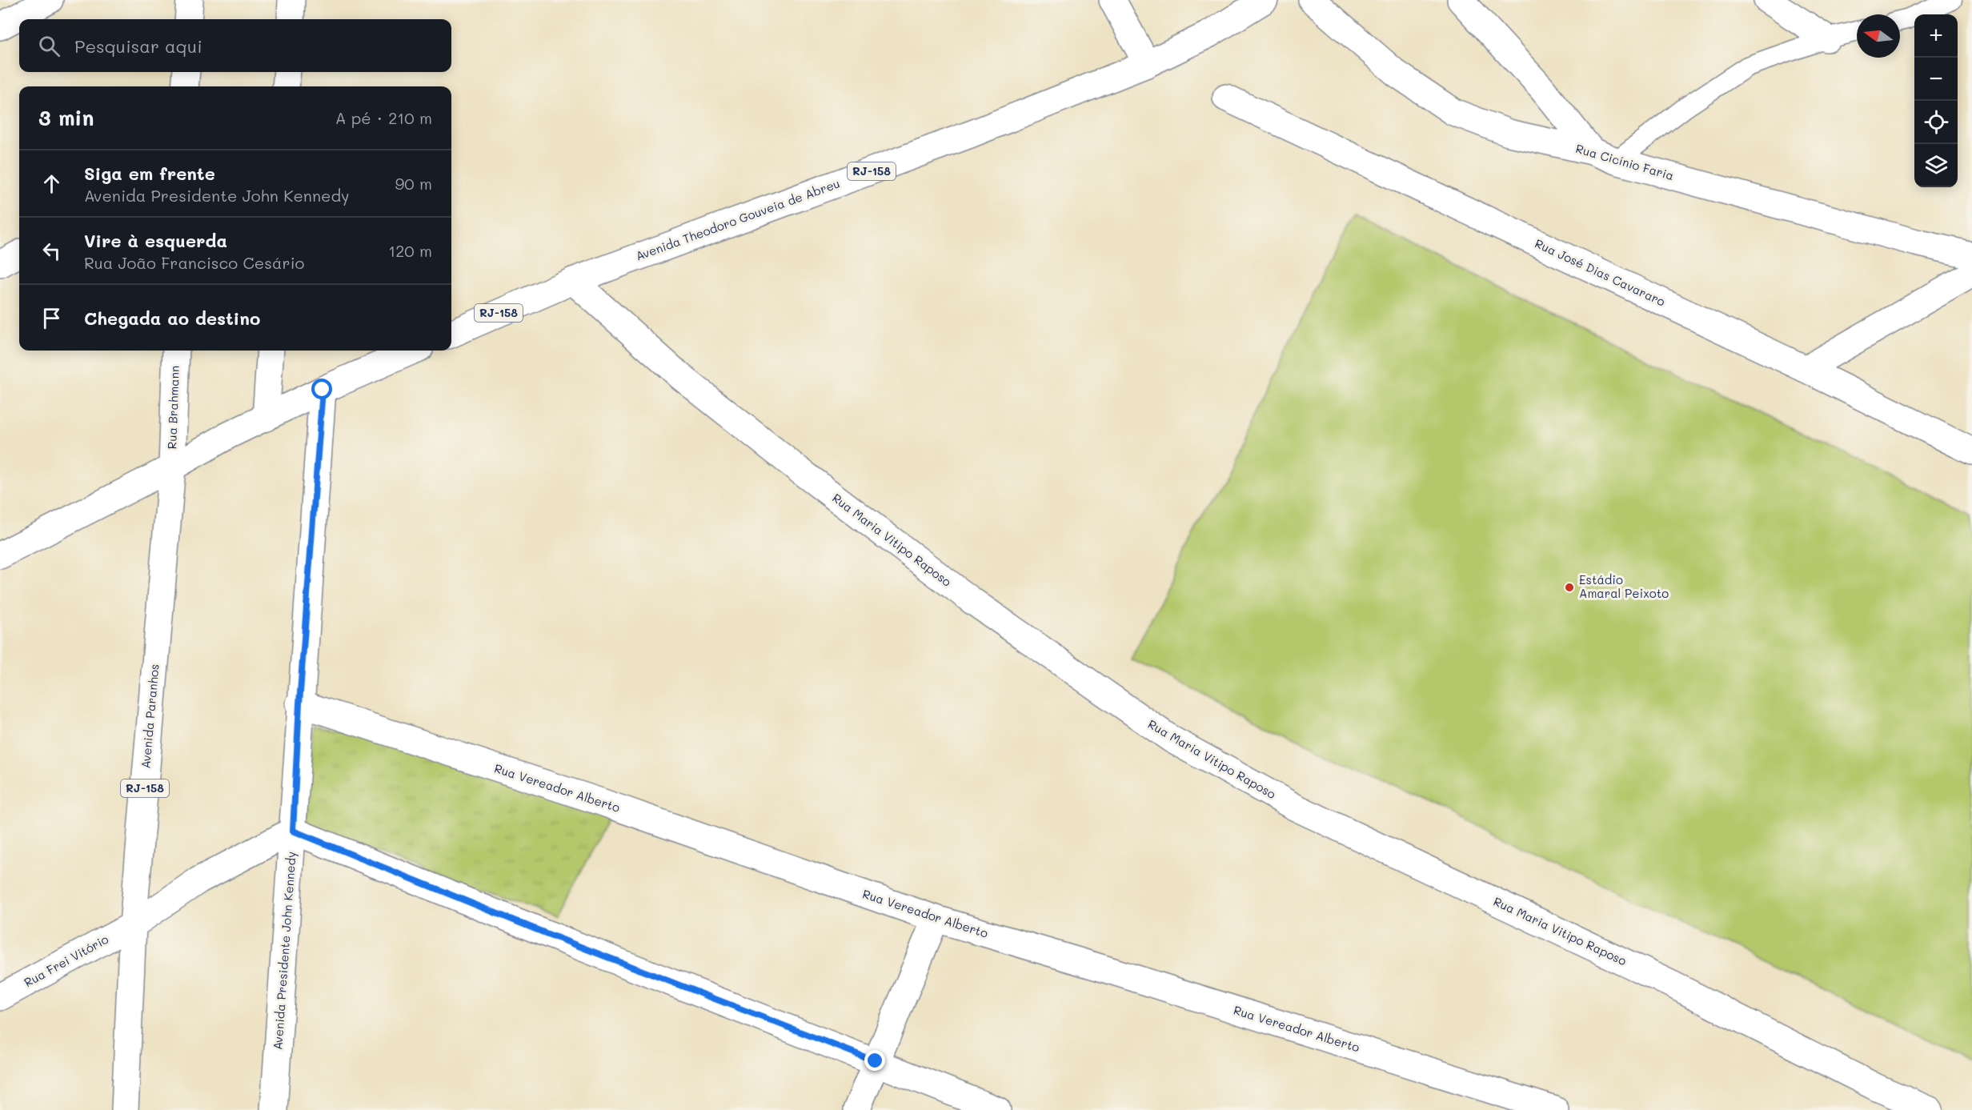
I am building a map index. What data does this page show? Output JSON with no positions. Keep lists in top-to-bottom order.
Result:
{
  "streets": {
    "street": [
      "Rua Cicínio Faria",
      "RJ-158",
      "Avenida Theodoro Gouveia de Abreu",
      "Rua José Dias Cavararo",
      "Rua Brahmann",
      "Rua Maria Vitipo Raposo",
      "Avenida Paranhos",
      "Rua Vereador Alberto",
      "Avenida Presidente John Kennedy",
      "Rua Frei Vitório"
    ]
  },
  "crossings": [
    ["Avenida Theodoro Gouveia de Abreu", "Rua Maria Vitipo Raposo"],
    ["Rua Brahmann", "Avenida Paranhos"],
    ["Avenida Paranhos", "Rua Frei Vitório"],
    ["Rua Vereador Alberto", "Avenida Presidente John Kennedy"],
    ["Avenida Presidente John Kennedy", "Rua Frei Vitório"]
  ],
  "places": ["Estádio Amaral Peixoto"],
  "north": "left",
  "page": {
    "map_buttons": ["+", "−"],
    "search": "Pesquisar aqui",
    "heading": ["3 min", "A pé · 210 m"],
    "list": [
      ["Siga em frente", "Avenida Presidente John Kennedy", "90 m"],
      ["Vire à esquerda", "Rua João Francisco Cesário", "120 m"],
      "Chegada ao destino"
    ]
  }
}
